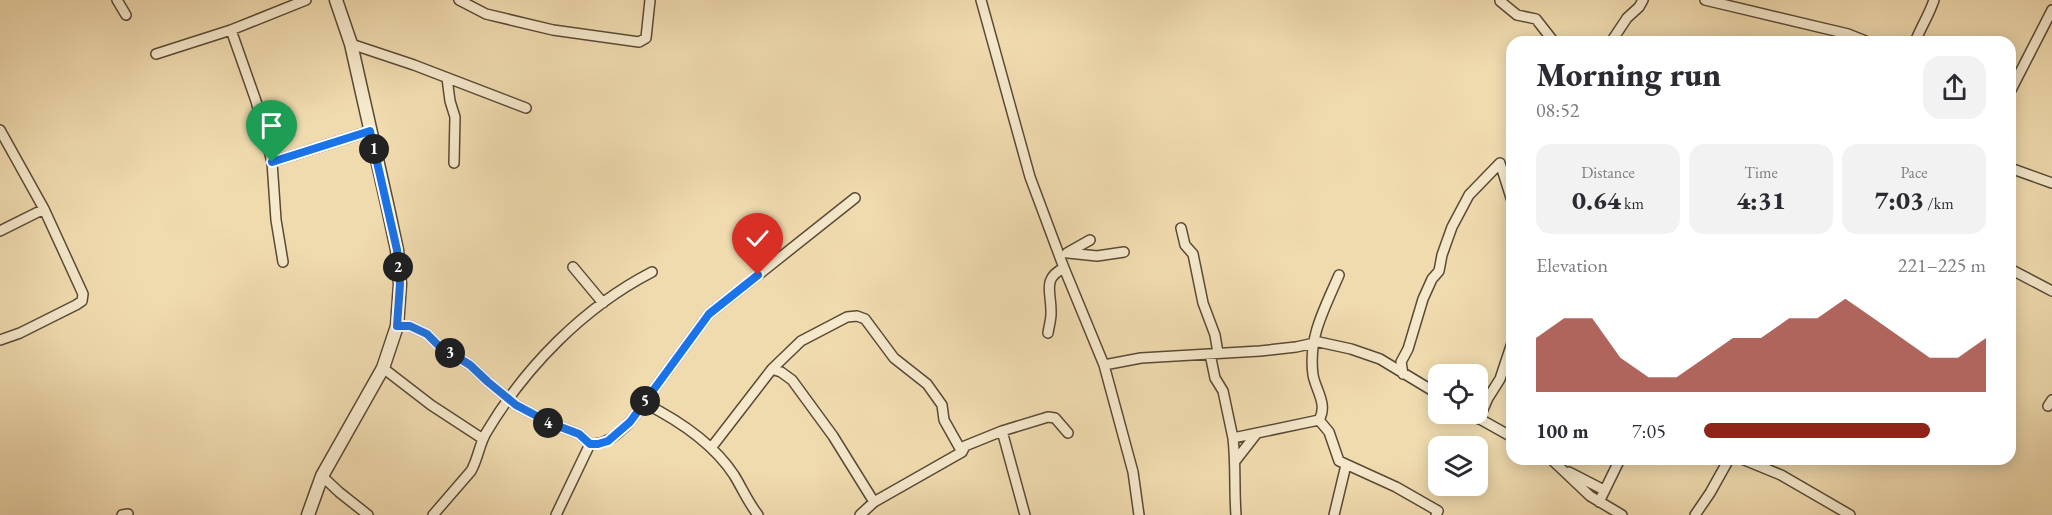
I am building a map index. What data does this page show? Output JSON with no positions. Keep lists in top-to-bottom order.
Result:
{
  "page": {
    "heading": ["Morning run", "08:52"],
    "pins": [
      "1",
      "2",
      "3",
      "5",
      "4"
    ],
    "stats": [
      ["Distance", "0.64 km"],
      ["Time", "4:31"],
      ["Pace", "7:03 /km"]
    ],
    "chart": ["Elevation", "221–225 m"],
    "list": [
      {
        "name": "100 m",
        "note": "7:05"
      }
    ]
  }
}
